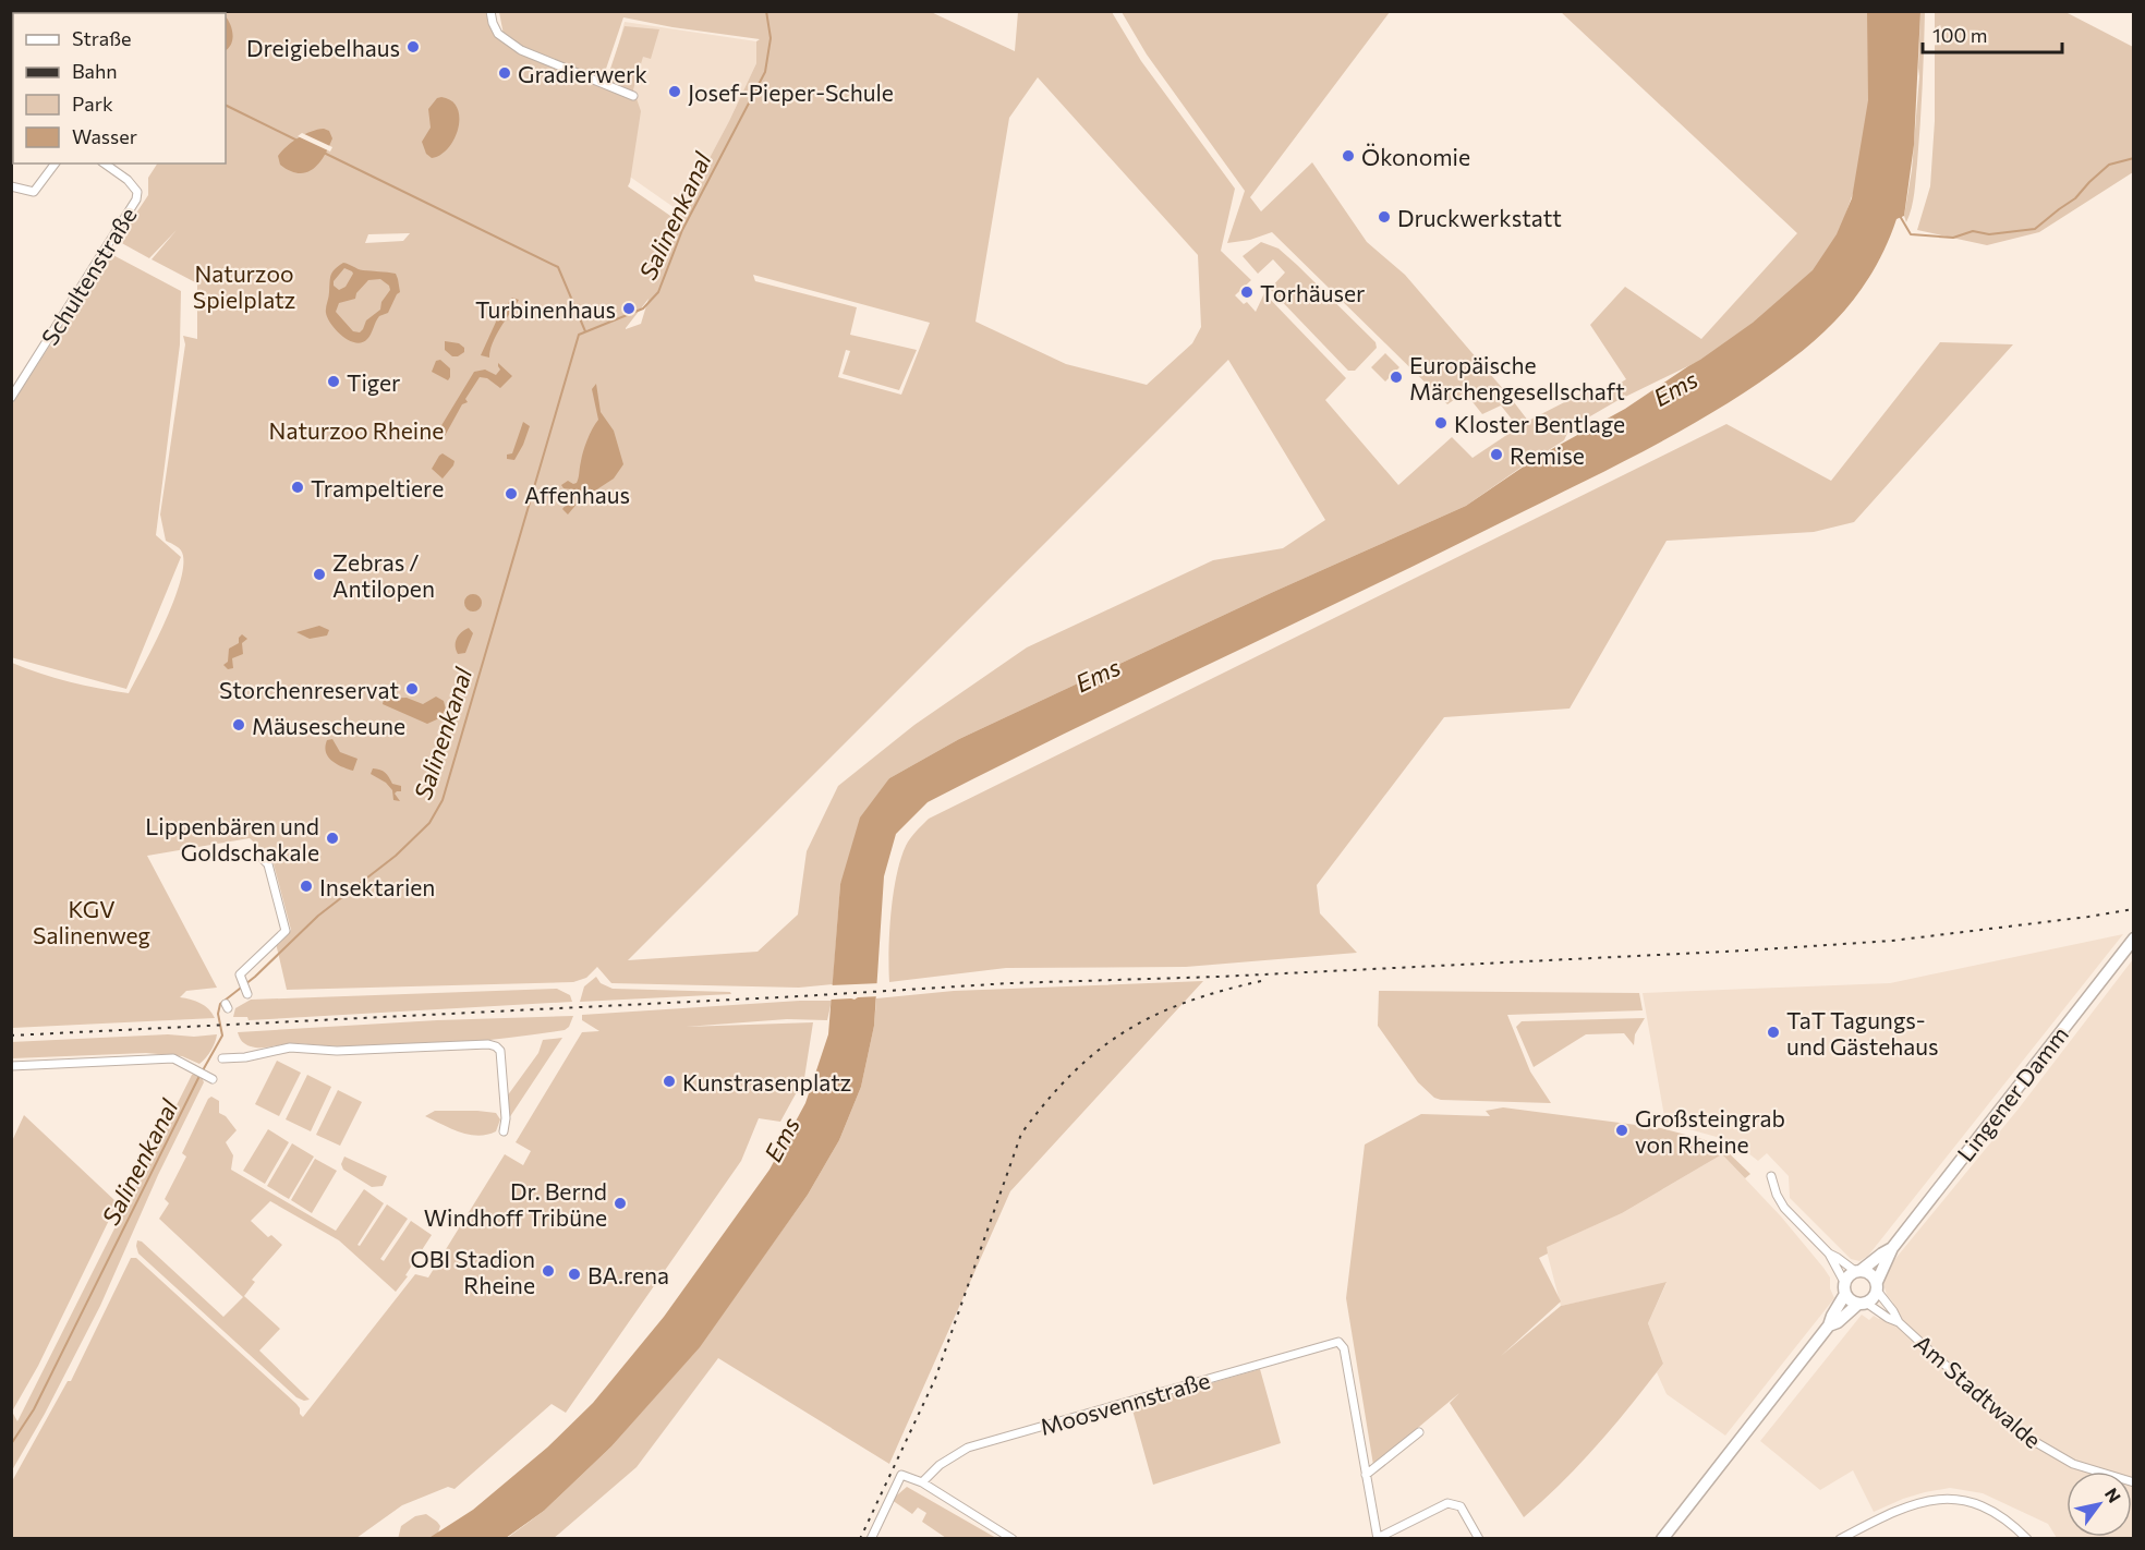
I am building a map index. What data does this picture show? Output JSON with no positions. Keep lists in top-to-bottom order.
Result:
{
  "streets": {
    "main road": ["Lingener Damm"],
    "street": ["Schultenstraße", "Am Stadtwalde", "Moosvennstraße"]
  },
  "crossings": [
    ["Lingener Damm", "Am Stadtwalde"]
  ],
  "water": ["Salinenkanal", "Ems"],
  "parks": ["Naturzoo Spielplatz", "Naturzoo Rheine", "KGV Salinenweg"],
  "places": [
    "Dreigiebelhaus",
    "Gradierwerk",
    "Josef-Pieper-Schule",
    "Ökonomie",
    "Druckwerkstatt",
    "Torhäuser",
    "Turbinenhaus",
    "Europäische Märchengesellschaft",
    "Tiger",
    "Kloster Bentlage",
    "Remise",
    "Trampeltiere",
    "Affenhaus",
    "Zebras / Antilopen",
    "Storchenreservat",
    "Mäusescheune",
    "Lippenbären und Goldschakale",
    "Insektarien",
    "TaT Tagungs- und Gästehaus",
    "Kunstrasenplatz",
    "Großsteingrab von Rheine",
    "Dr. Bernd Windhoff Tribüne",
    "OBI Stadion Rheine",
    "BA.rena"
  ],
  "legend": [
    "Straße",
    "Bahn",
    "Park",
    "Wasser"
  ],
  "scale_bar": "100 m",
  "north": "top right"
}
